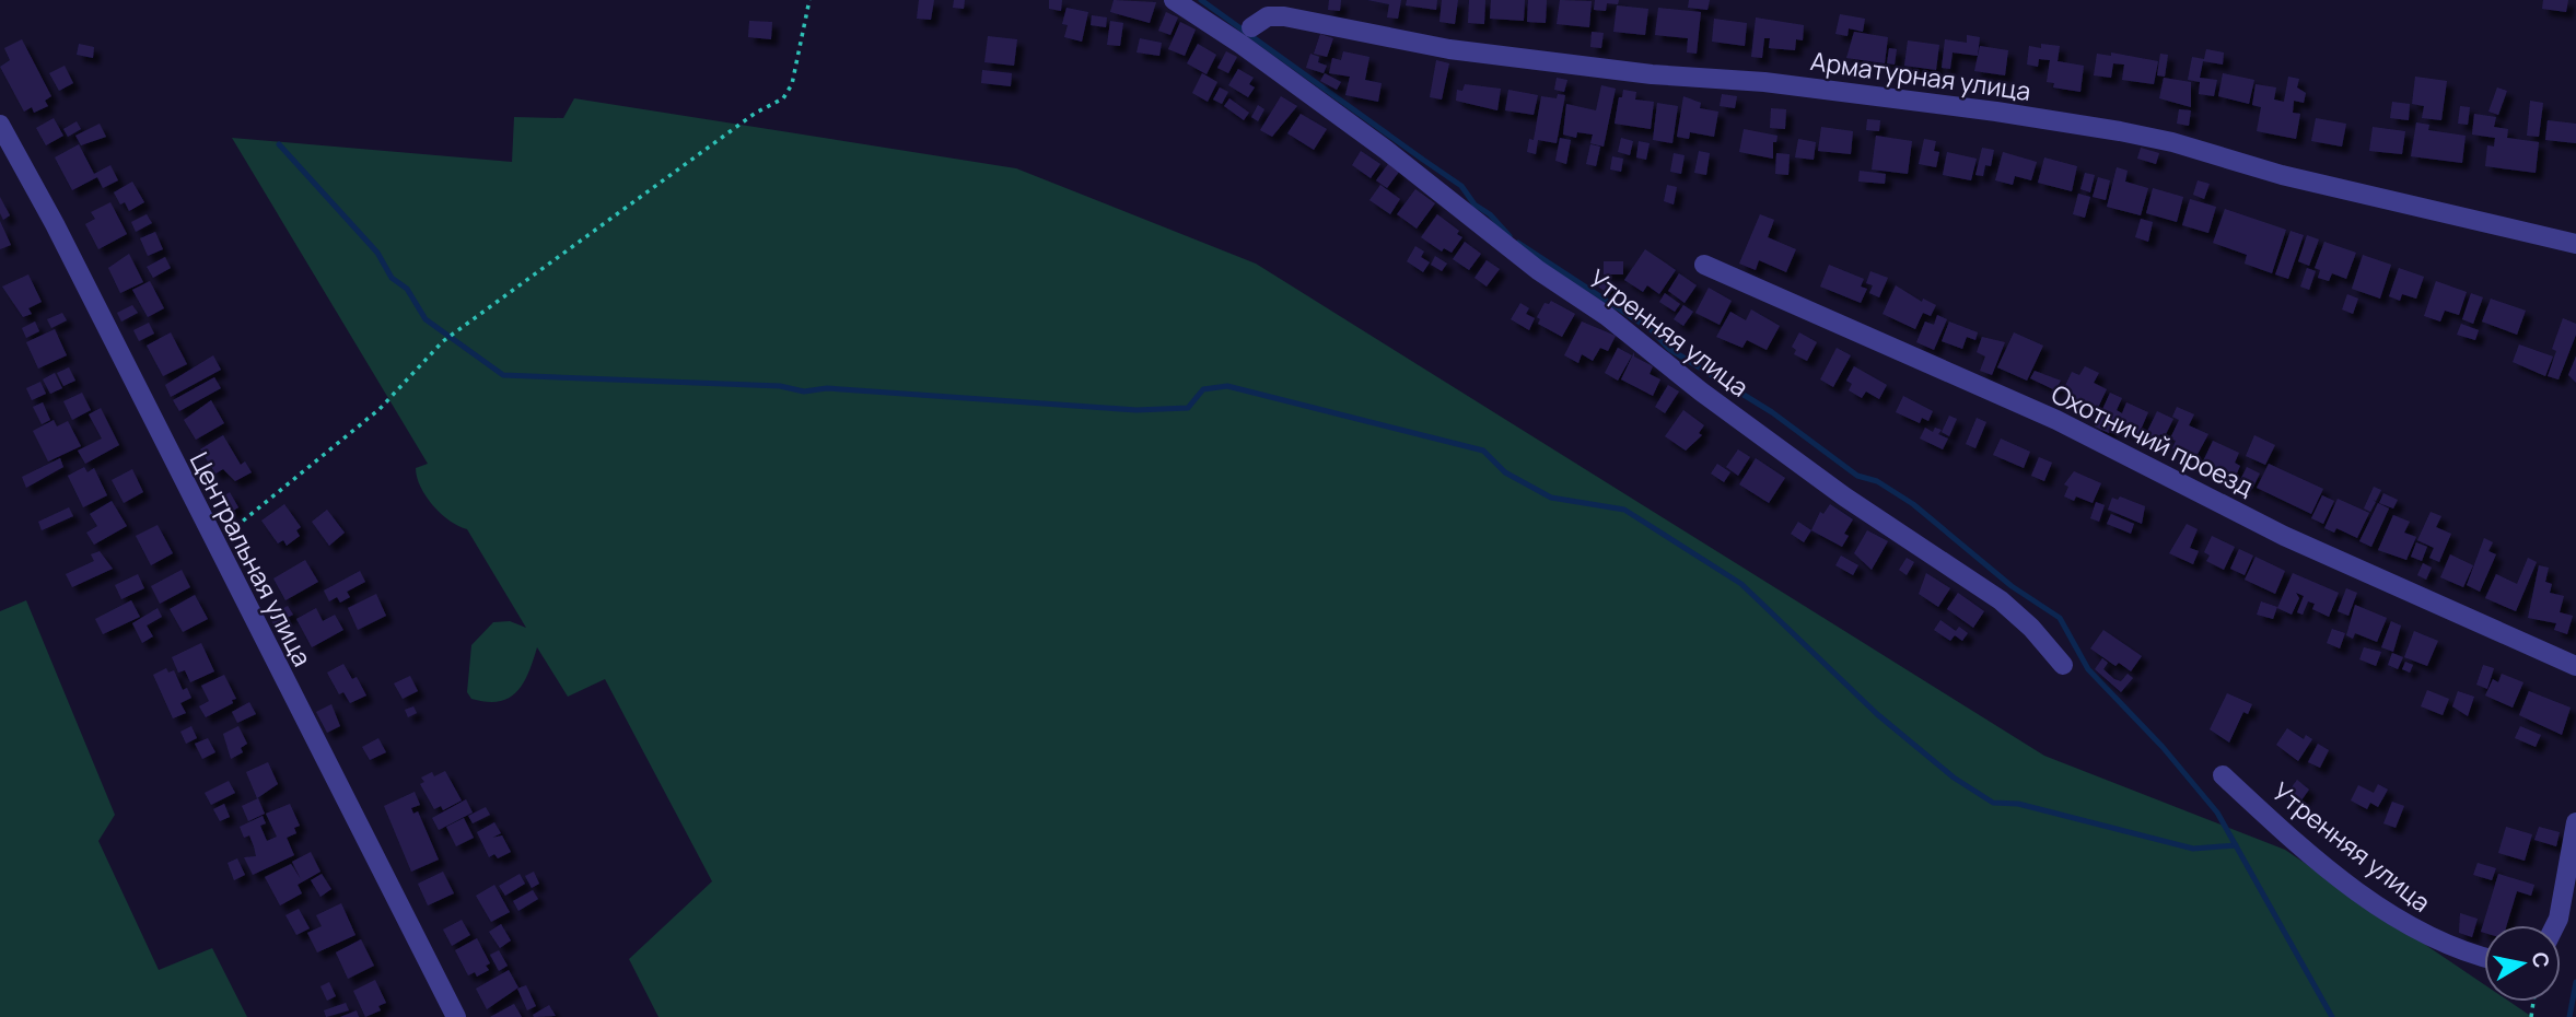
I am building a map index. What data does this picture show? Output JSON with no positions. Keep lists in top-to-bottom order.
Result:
{
  "streets": {
    "street": [
      "Арматурная улица",
      "Утренняя улица",
      "Охотничий проезд",
      "Центральная улица"
    ]
  },
  "crossings": [
    ["Арматурная улица", "Утренняя улица"]
  ],
  "north": "right"
}
